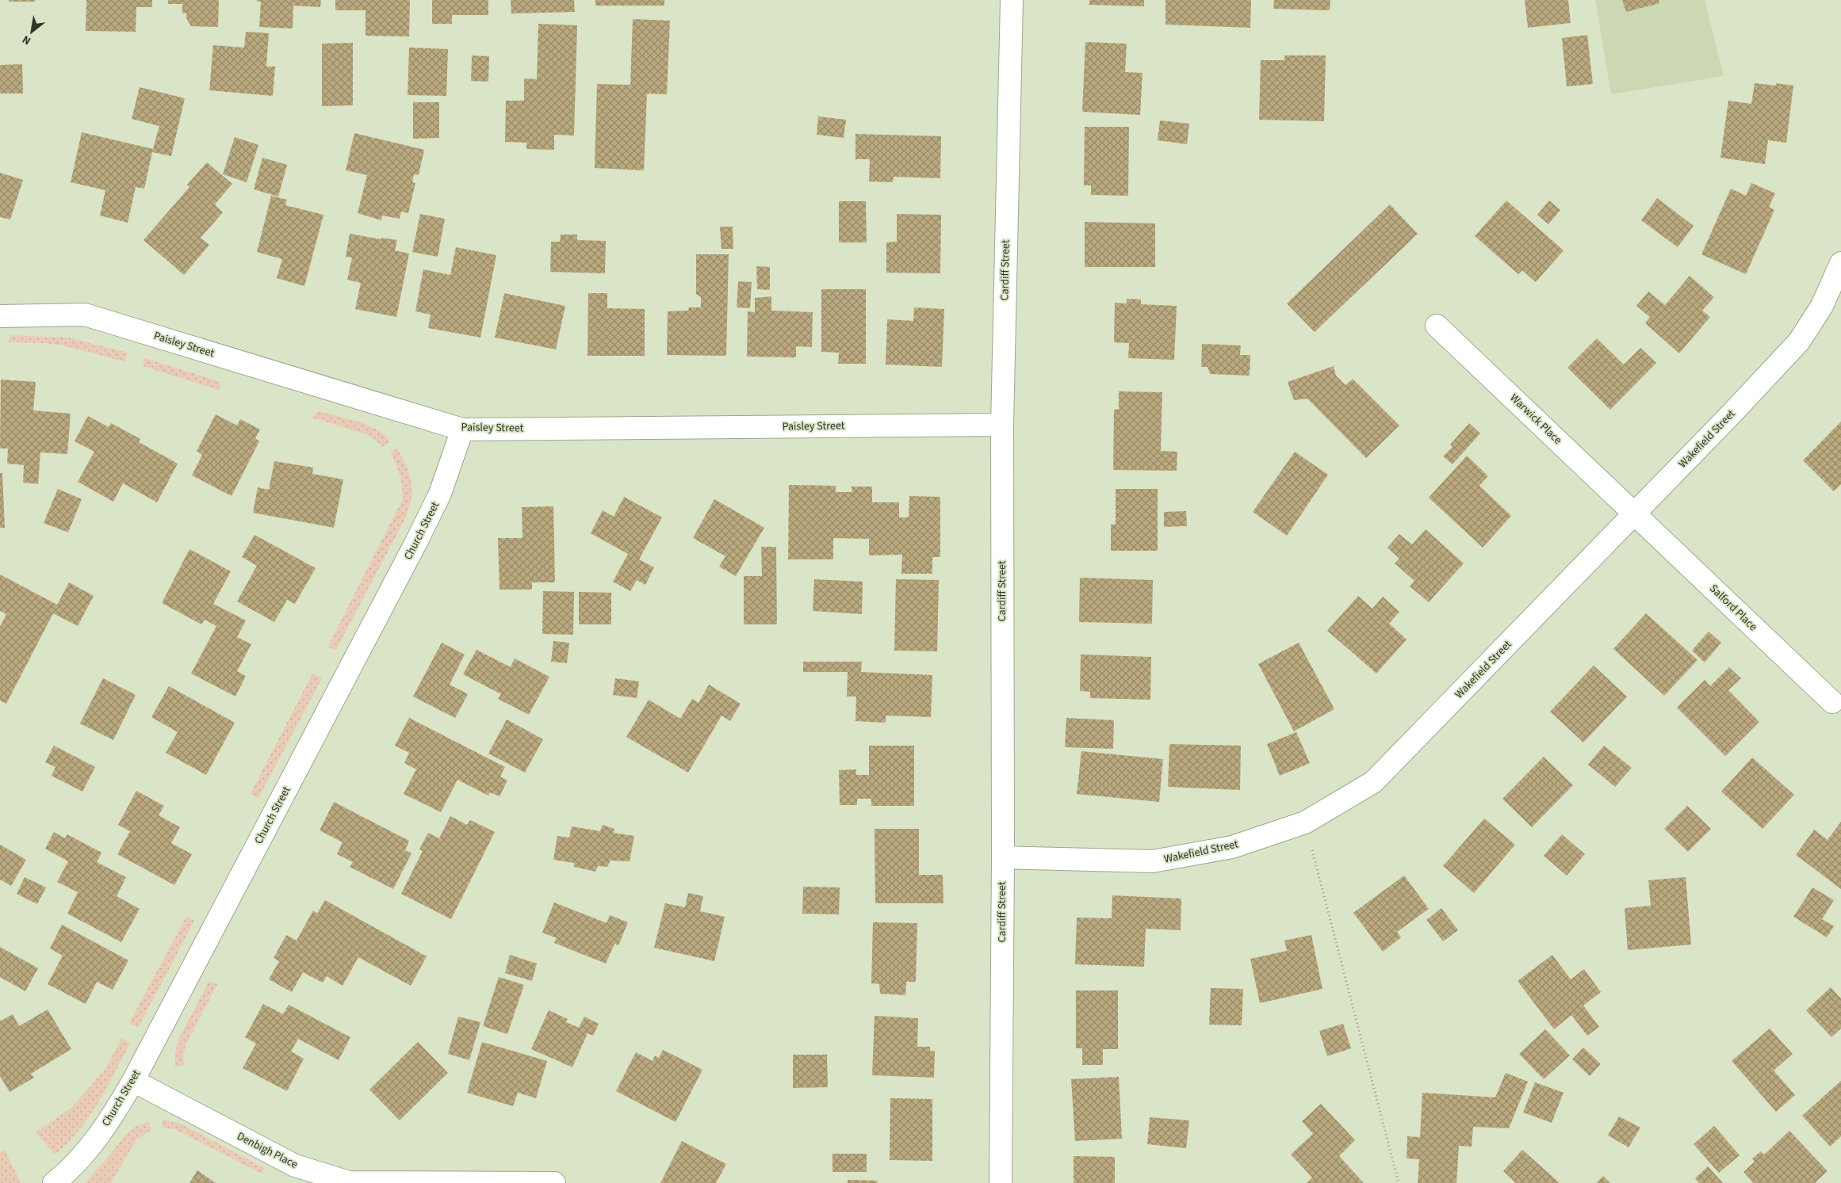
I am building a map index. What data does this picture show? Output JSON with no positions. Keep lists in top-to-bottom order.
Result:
{
  "streets": {
    "street": [
      "Cardiff Street",
      "Paisley Street",
      "Warwick Place",
      "Wakefield Street",
      "Church Street",
      "Salford Place",
      "Denbigh Place"
    ]
  },
  "crossings": [
    ["Cardiff Street", "Paisley Street"],
    ["Cardiff Street", "Wakefield Street"],
    ["Paisley Street", "Church Street"],
    ["Warwick Place", "Wakefield Street"],
    ["Warwick Place", "Salford Place"],
    ["Wakefield Street", "Salford Place"],
    ["Church Street", "Denbigh Place"]
  ],
  "north": "bottom left"
}
